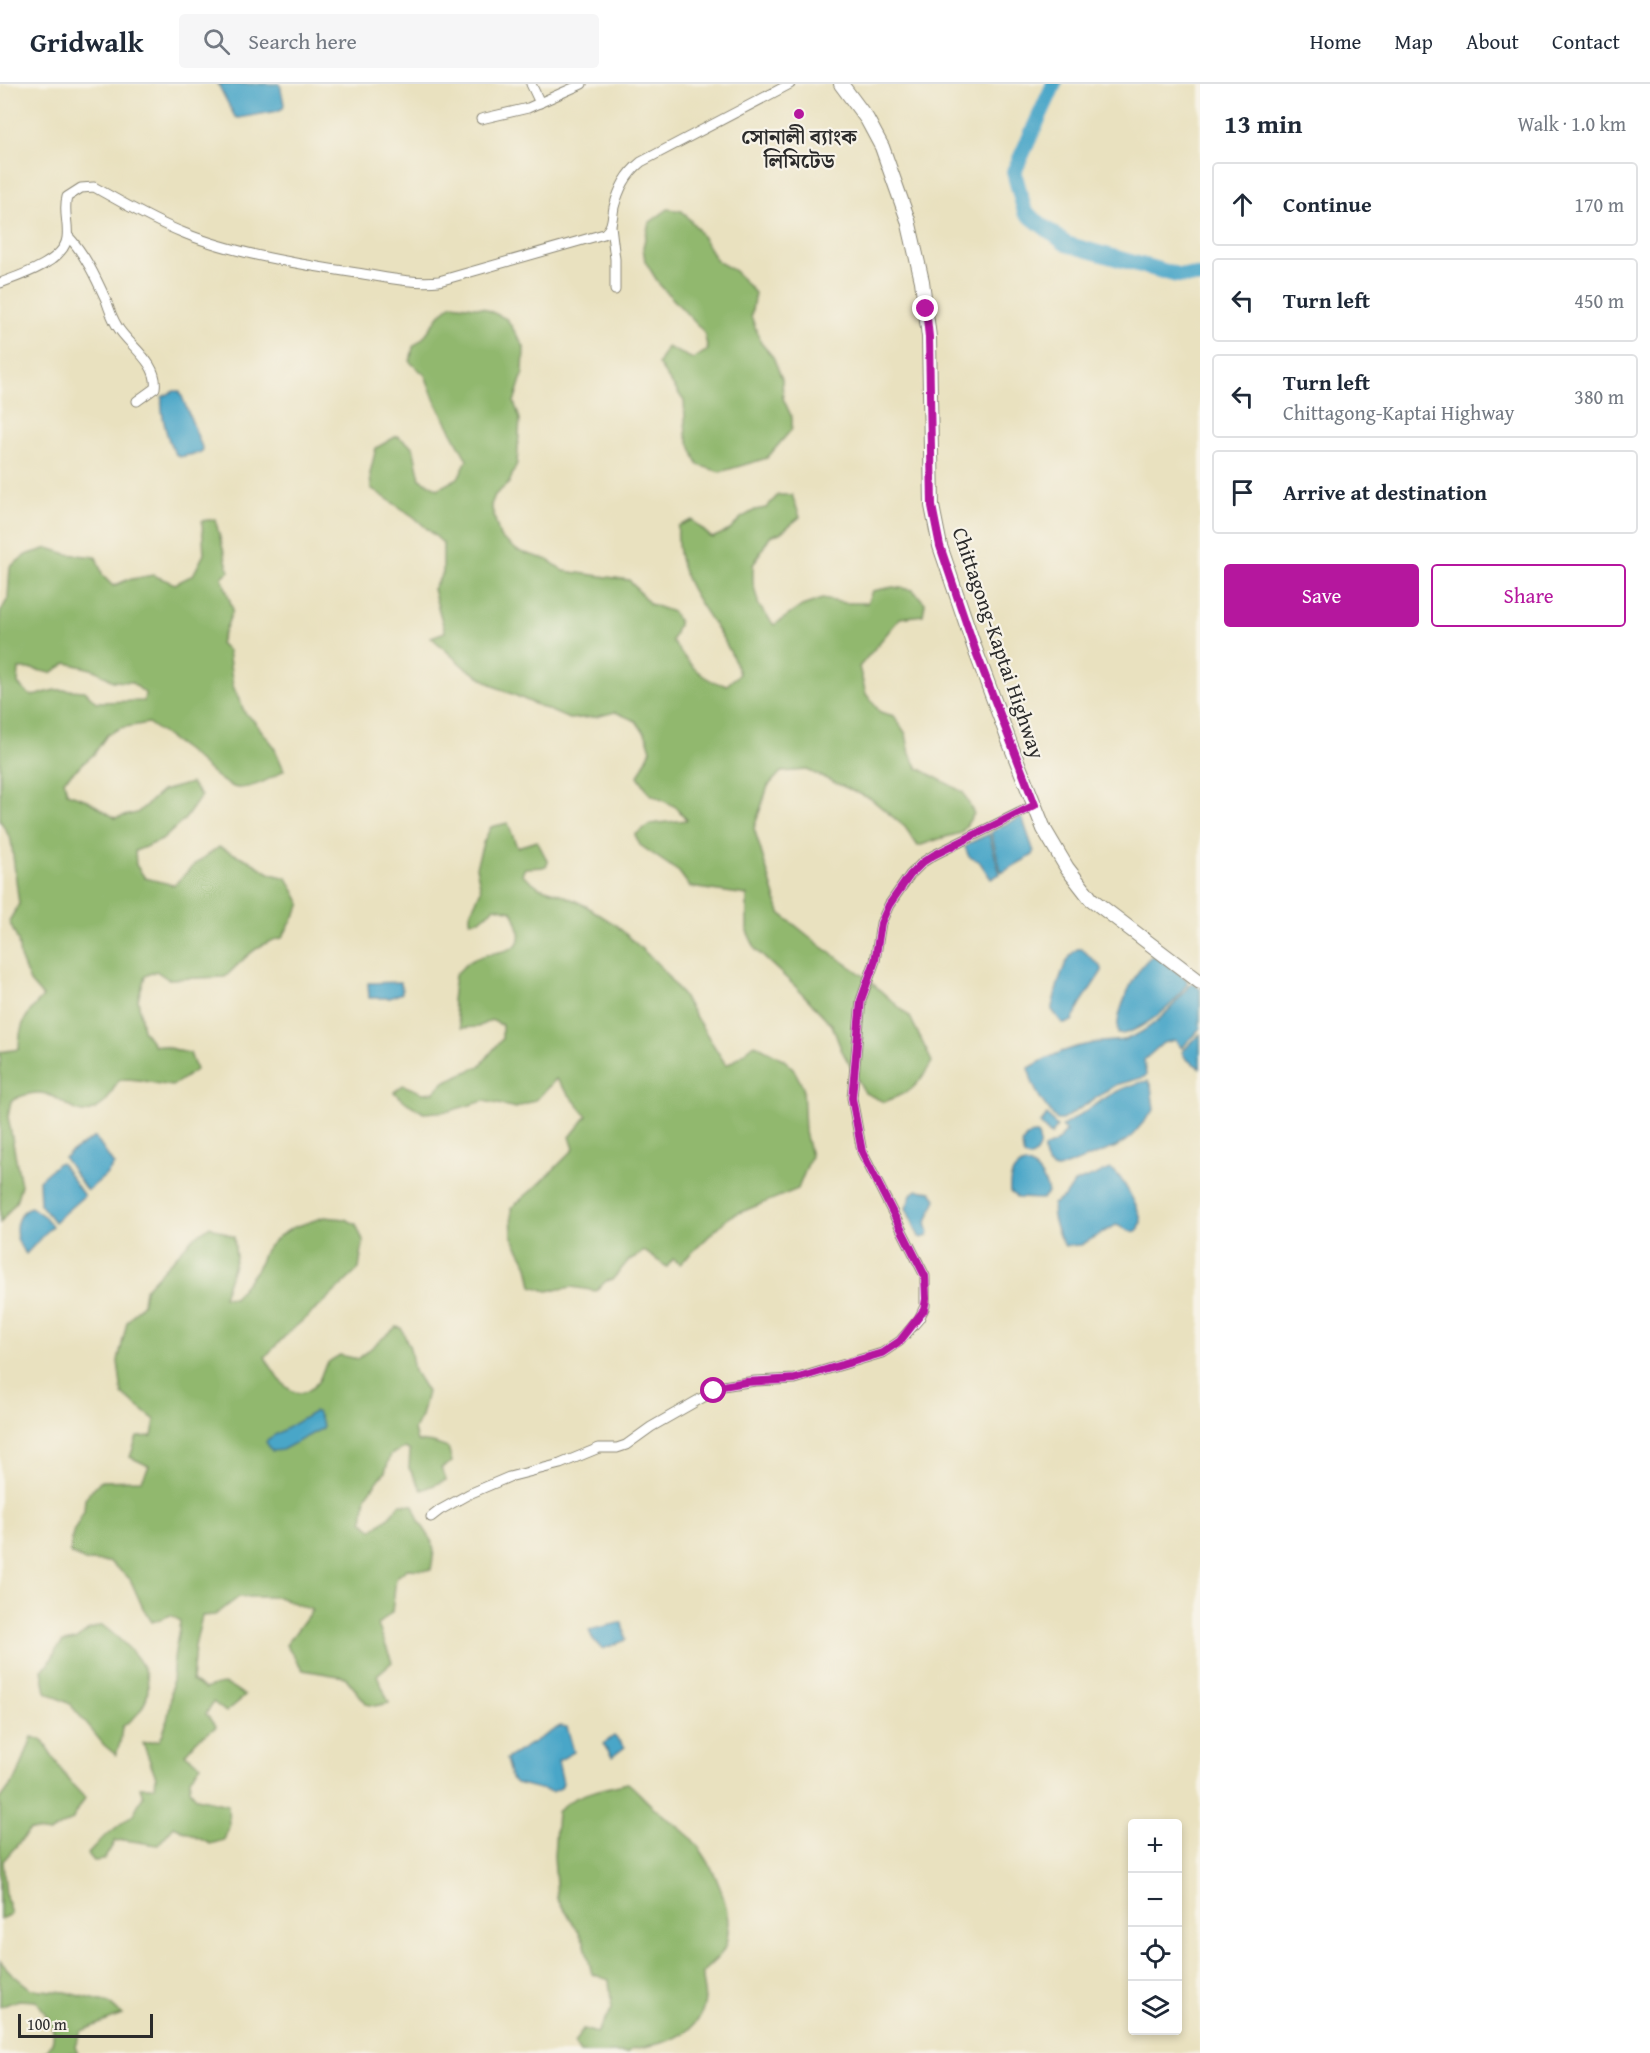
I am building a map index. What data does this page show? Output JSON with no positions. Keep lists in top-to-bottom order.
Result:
{
  "streets": {
    "main road": ["Chittagong-Kaptai Highway"]
  },
  "places": ["সোনালী ব্যাংক লিমিটেড"],
  "scale_bar": "100 m",
  "page": {
    "header": "Gridwalk",
    "search": "Search here",
    "nav": [
      "Home",
      "Map",
      "About",
      "Contact"
    ],
    "heading": ["13 min", "Walk · 1.0 km"],
    "list": [
      ["Continue", "170 m"],
      ["Turn left", "450 m"],
      ["Turn left", "Chittagong-Kaptai Highway", "380 m"],
      "Arrive at destination"
    ],
    "buttons": ["Save", "Share"],
    "map_buttons": ["+", "−"],
    "scale": "100 m"
  }
}
